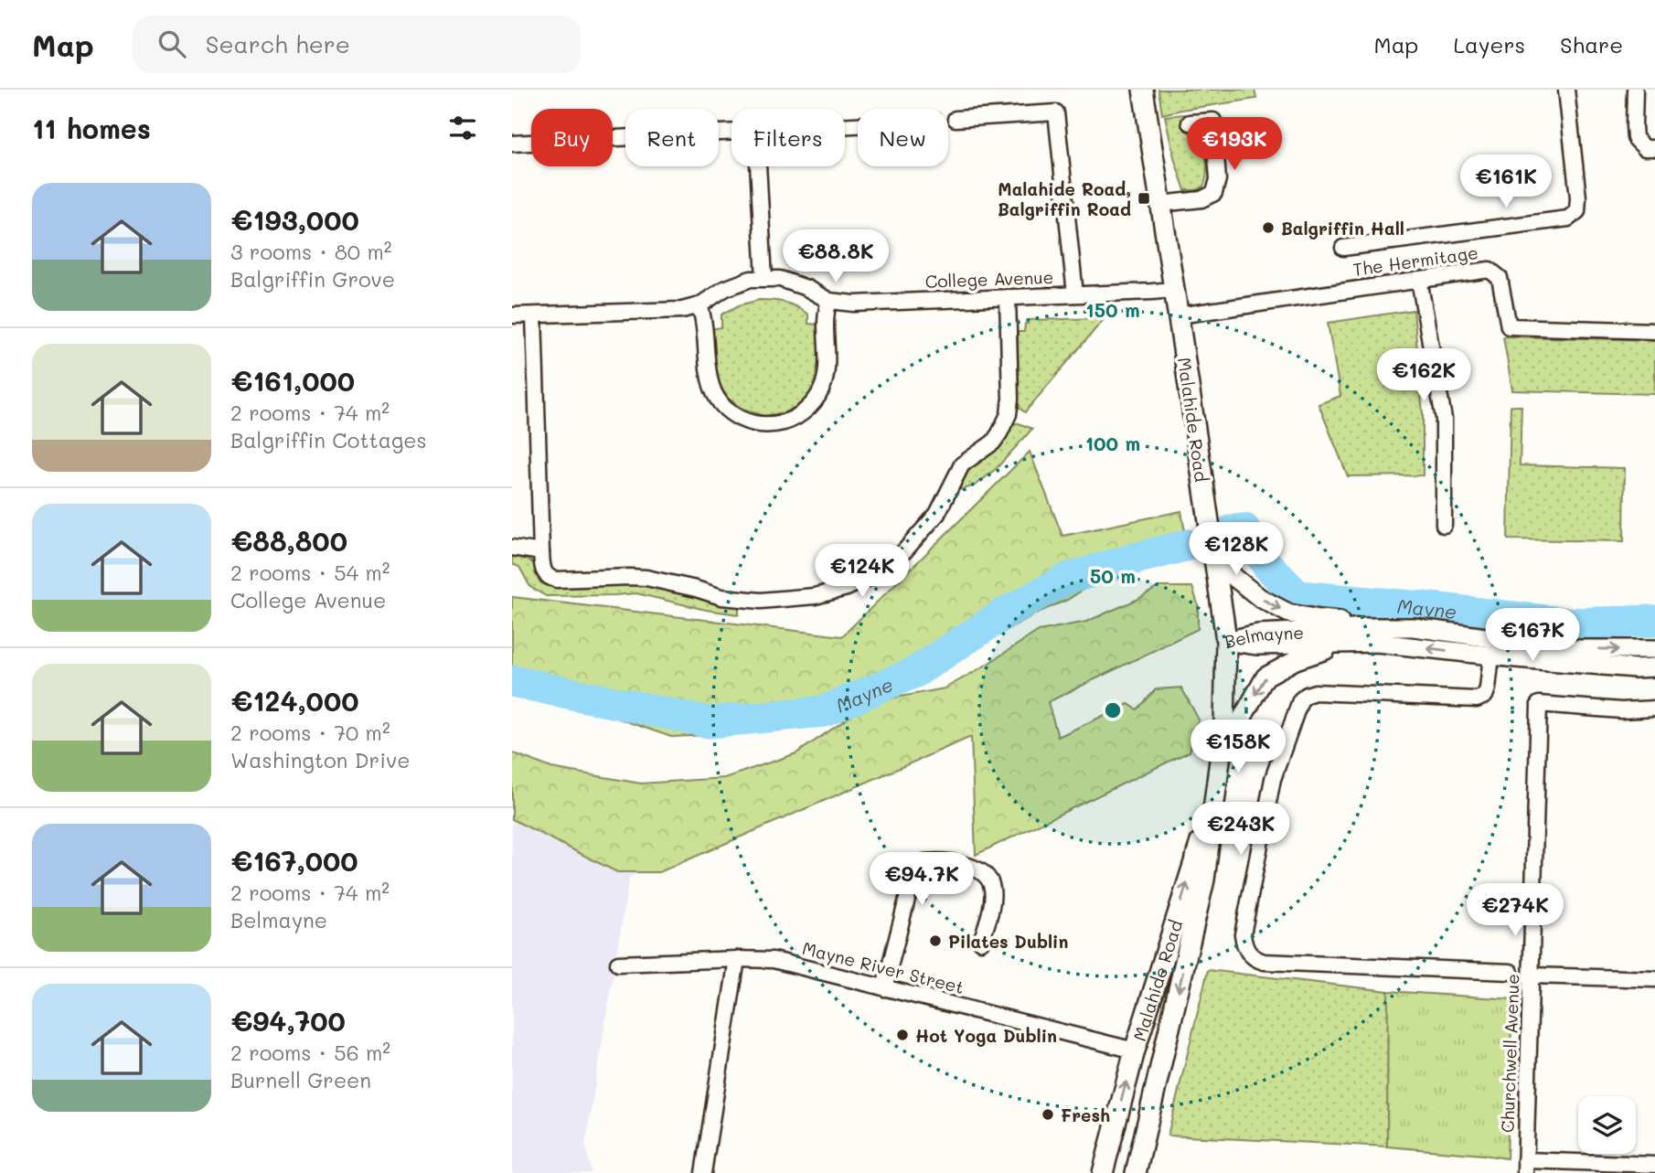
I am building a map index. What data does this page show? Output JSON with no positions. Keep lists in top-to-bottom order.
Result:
{
  "streets": {
    "main road": ["Malahide Road"],
    "street": [
      "The Hermitage",
      "College Avenue",
      "Belmayne",
      "Mayne River Street",
      "Churchwell Avenue"
    ]
  },
  "crossings": [
    ["The Hermitage", "Malahide Road"],
    ["College Avenue", "Malahide Road"],
    ["Malahide Road", "Belmayne"],
    ["Malahide Road", "Mayne River Street"]
  ],
  "water": ["Mayne"],
  "places": {
    "transit": ["Malahide Road, Balgriffin Road"],
    "other": [
      "Balgriffin Hall",
      "Pilates Dublin",
      "Hot Yoga Dublin",
      "Fresh"
    ]
  },
  "page": {
    "header": "Map",
    "search": "Search here",
    "nav": ["Map", "Layers", "Share"],
    "heading": "11 homes",
    "chip": [
      "Buy",
      "Rent",
      "Filters",
      "New"
    ],
    "price": [
      "€193K",
      "€161K",
      "€88.8K",
      "€162K",
      "€128K",
      "€124K",
      "€167K",
      "€158K",
      "€243K",
      "€94.7K",
      "€274K"
    ],
    "list": [
      {
        "name": "€193,000",
        "note": "3 rooms · 80 m² · Balgriffin Grove"
      },
      {
        "name": "€161,000",
        "note": "2 rooms · 74 m² · Balgriffin Cottages"
      },
      {
        "name": "€88,800",
        "note": "2 rooms · 54 m² · College Avenue"
      },
      {
        "name": "€124,000",
        "note": "2 rooms · 70 m² · Washington Drive"
      },
      {
        "name": "€167,000",
        "note": "2 rooms · 74 m² · Belmayne"
      },
      {
        "name": "€94,700",
        "note": "2 rooms · 56 m² · Burnell Green"
      }
    ]
  },
  "rings": ["150 m", "100 m", "50 m"]
}
